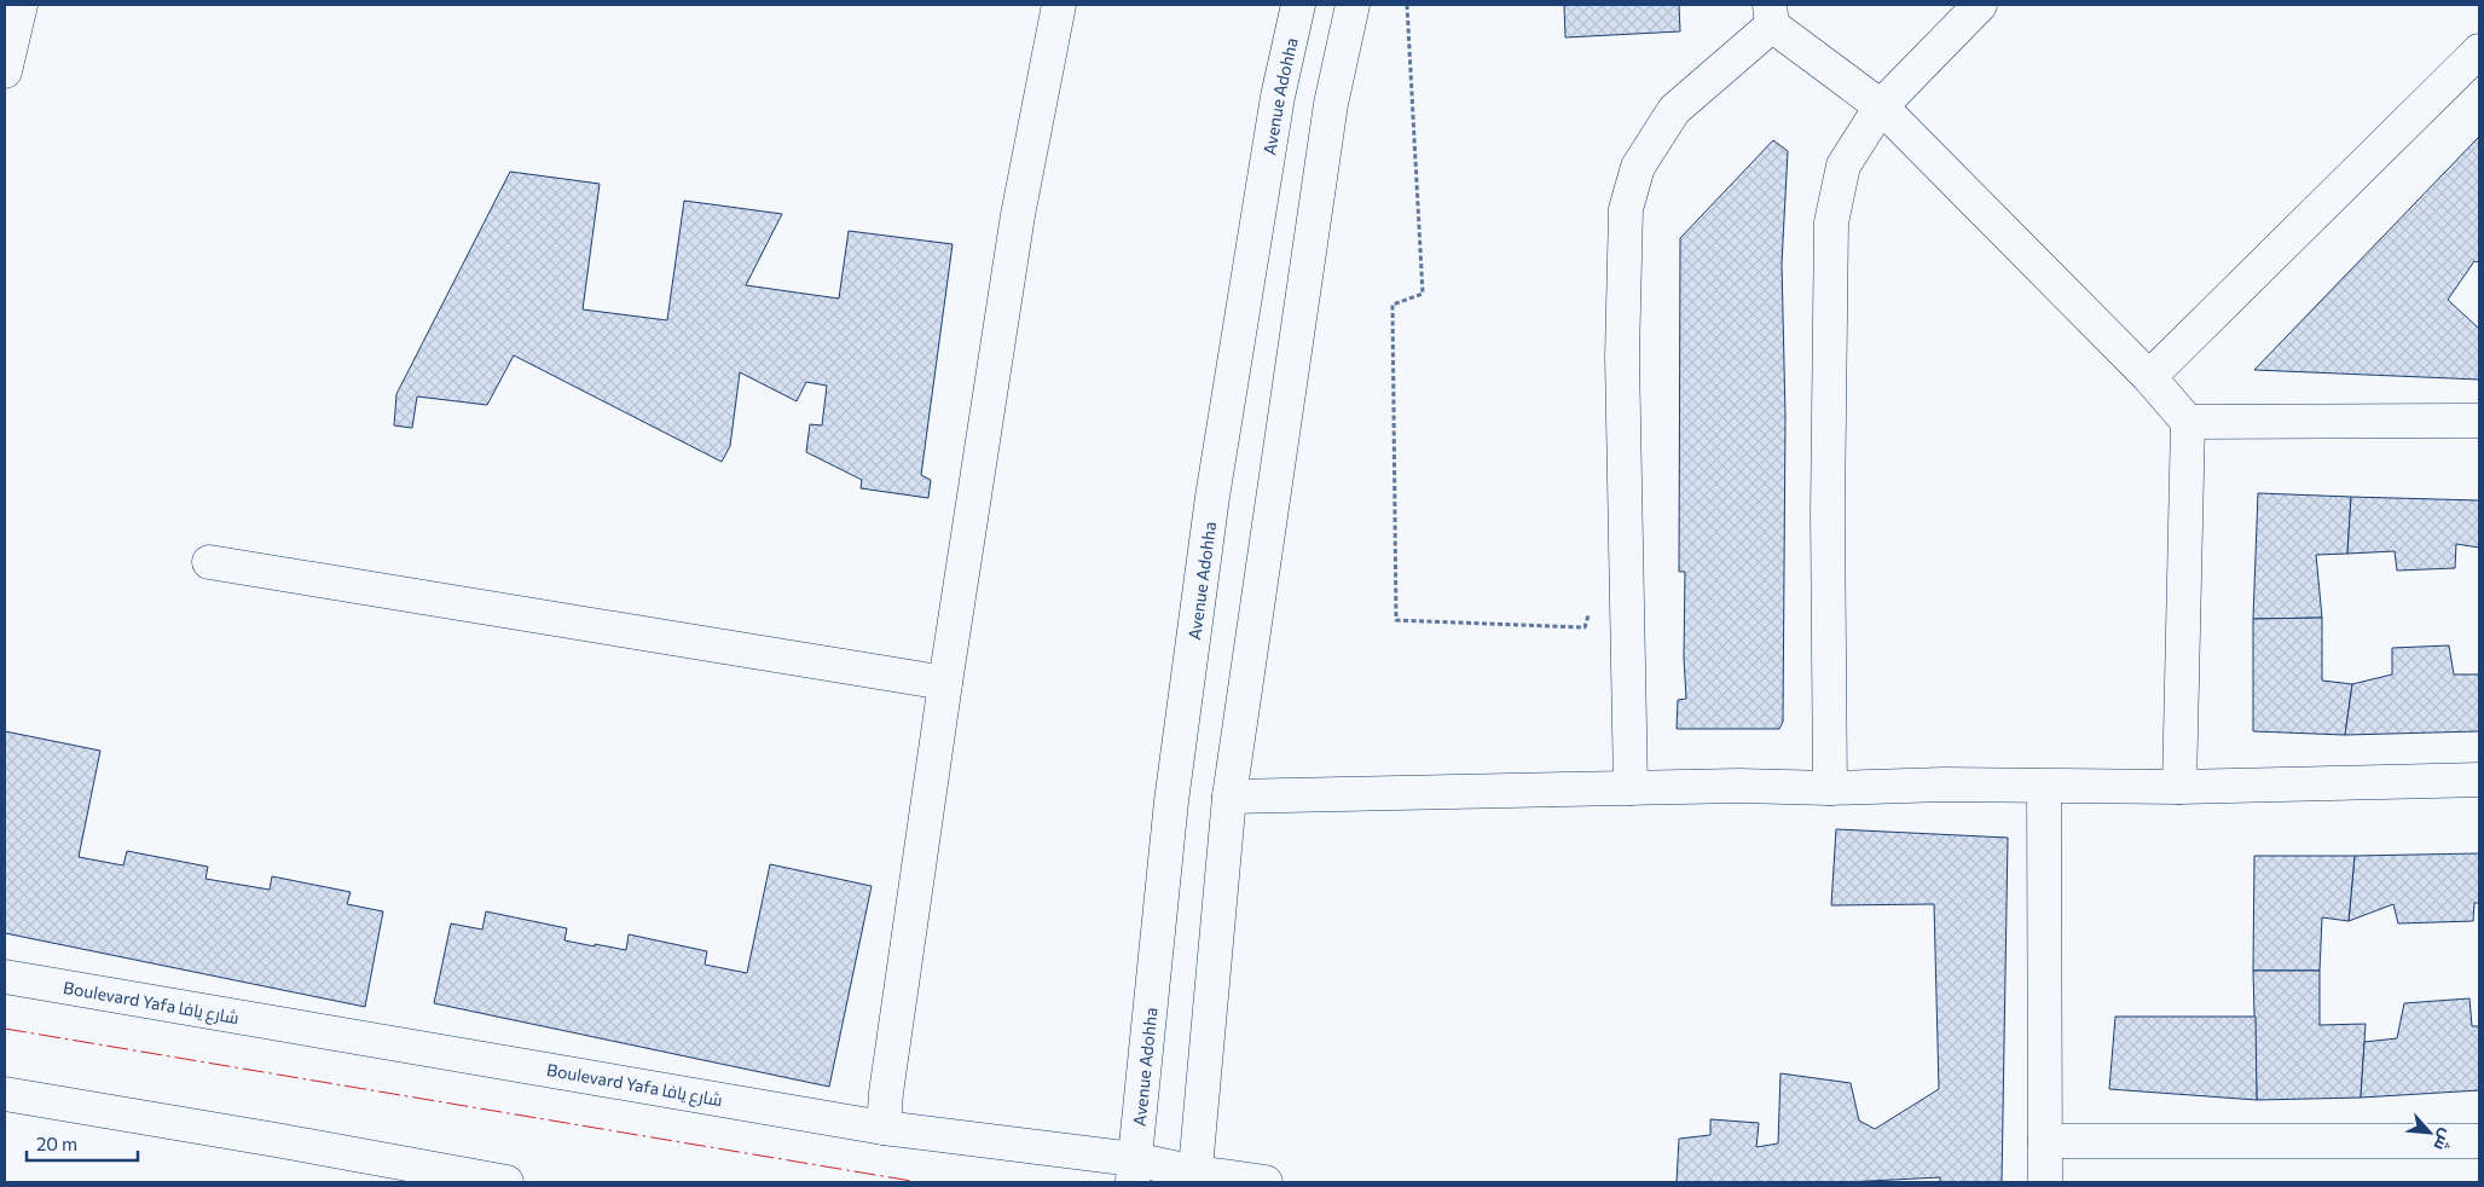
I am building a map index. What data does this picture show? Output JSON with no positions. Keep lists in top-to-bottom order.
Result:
{
  "streets": {
    "street": ["Avenue Adohha", "Boulevard Yafa شارع يافا"]
  },
  "crossings": [
    ["Avenue Adohha", "Boulevard Yafa شارع يافا"]
  ],
  "scale_bar": "20 m",
  "north": "bottom right"
}
